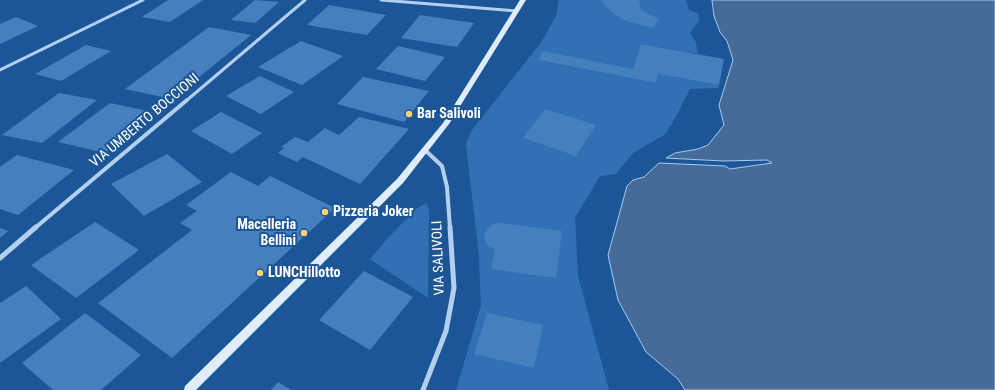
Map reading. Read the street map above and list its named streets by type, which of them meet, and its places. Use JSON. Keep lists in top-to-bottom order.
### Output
{
  "streets": {
    "street": ["VIA UMBERTO BOCCIONI", "VIA SALIVOLI"]
  },
  "places": [
    "Bar Salivoli",
    "Pizzeria Joker",
    "Macelleria Bellini",
    "LUNCHillotto"
  ]
}
